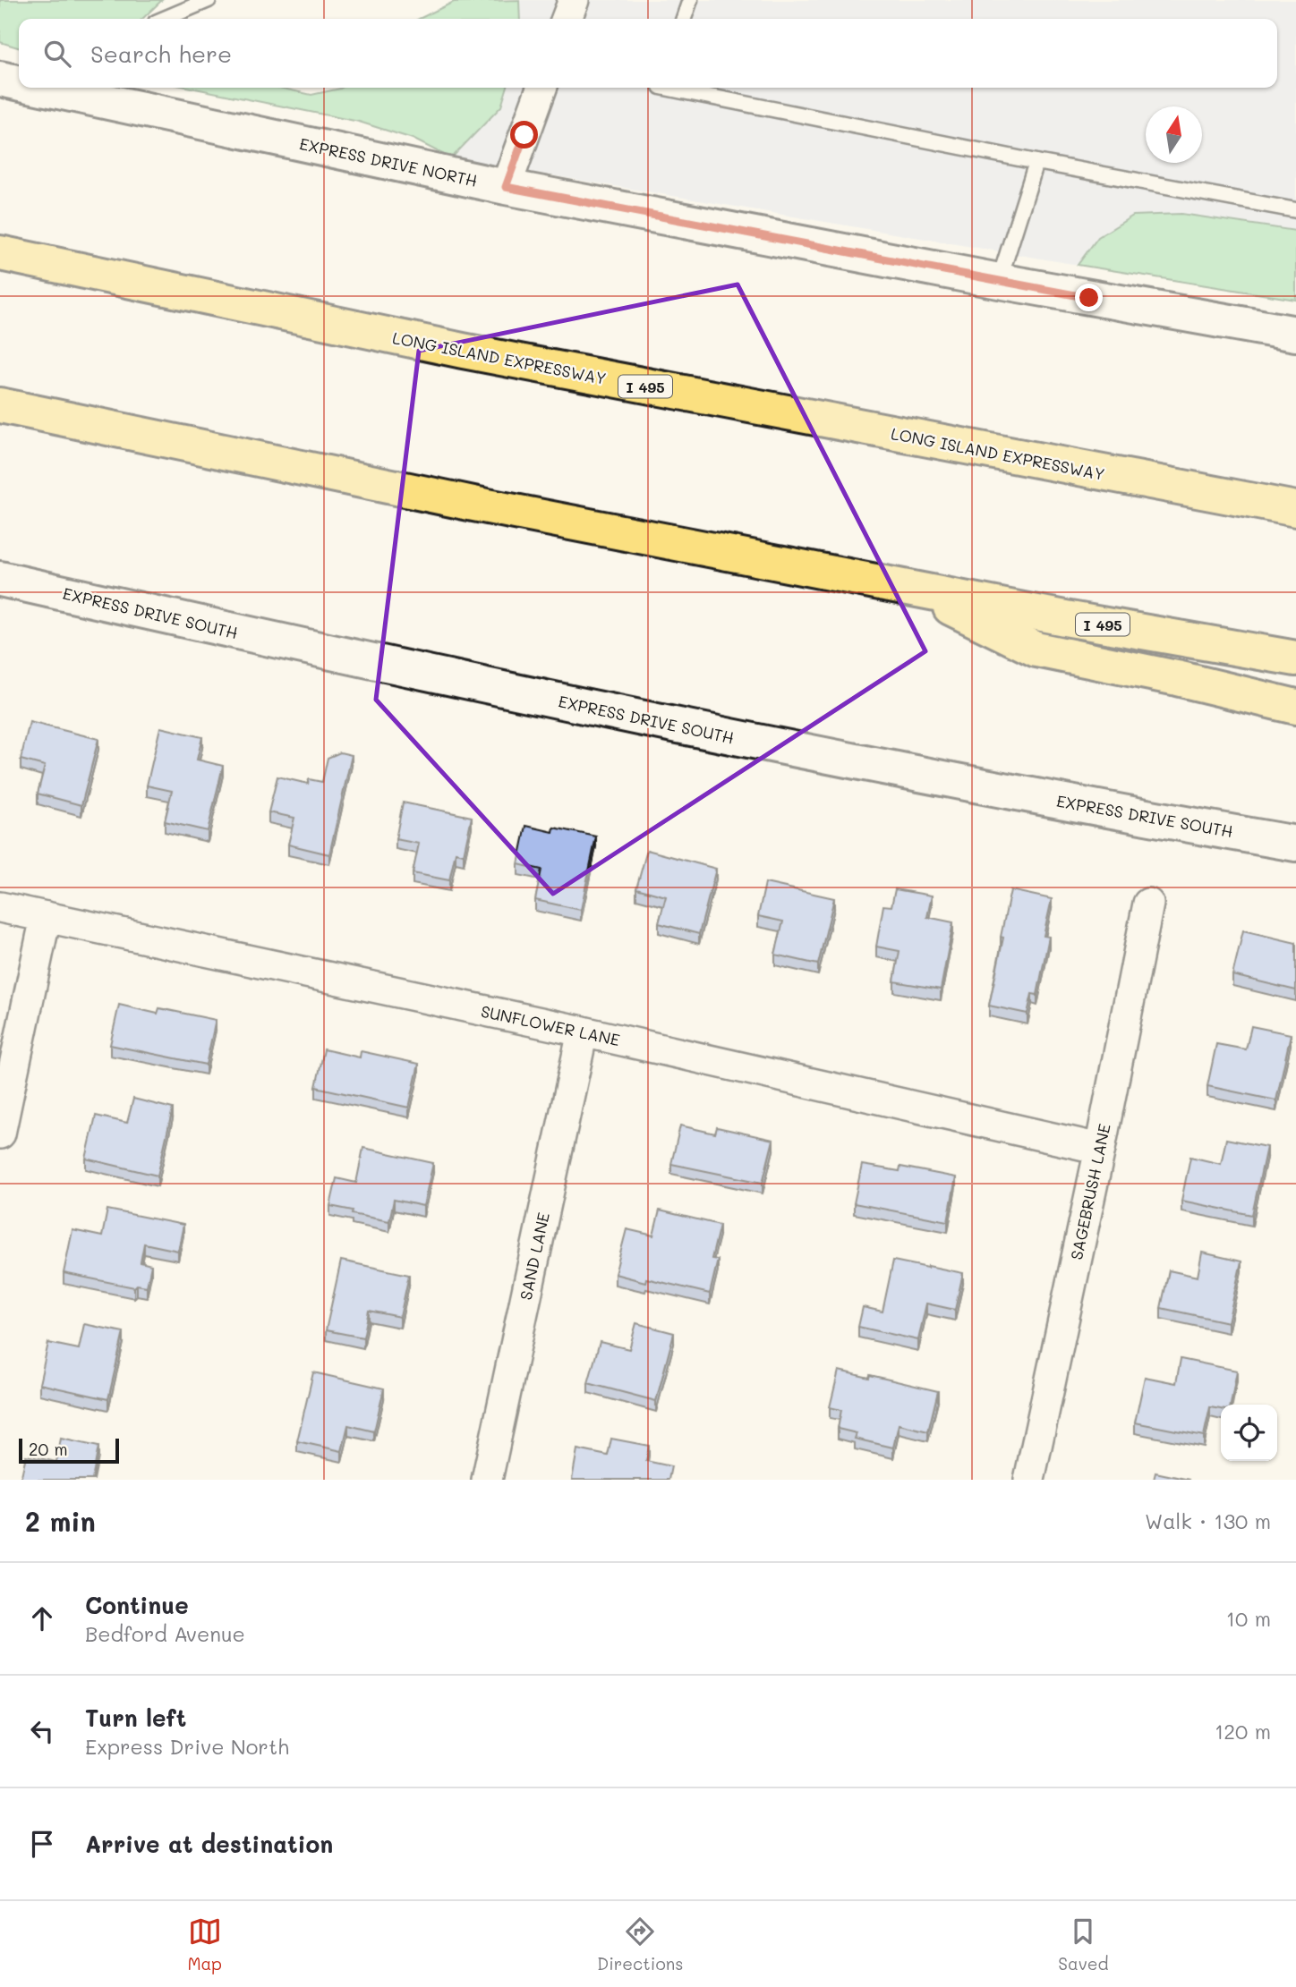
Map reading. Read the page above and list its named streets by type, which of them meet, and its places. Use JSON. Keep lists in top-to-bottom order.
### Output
{
  "streets": {
    "highway": ["LONG ISLAND EXPRESSWAY", "I 495"],
    "main road": ["EXPRESS DRIVE NORTH", "EXPRESS DRIVE SOUTH"],
    "street": ["SUNFLOWER LANE", "SAGEBRUSH LANE", "SAND LANE"]
  },
  "crossings": [
    ["SUNFLOWER LANE", "SAGEBRUSH LANE"],
    ["SUNFLOWER LANE", "SAND LANE"]
  ],
  "scale_bar": "20 m",
  "north": "top",
  "page": {
    "search": "Search here",
    "scale": "20 m",
    "heading": ["2 min", "Walk · 130 m"],
    "list": [
      ["Continue", "Bedford Avenue", "10 m"],
      ["Turn left", "Express Drive North", "120 m"],
      "Arrive at destination"
    ],
    "nav": ["Map", "Directions", "Saved"]
  }
}
